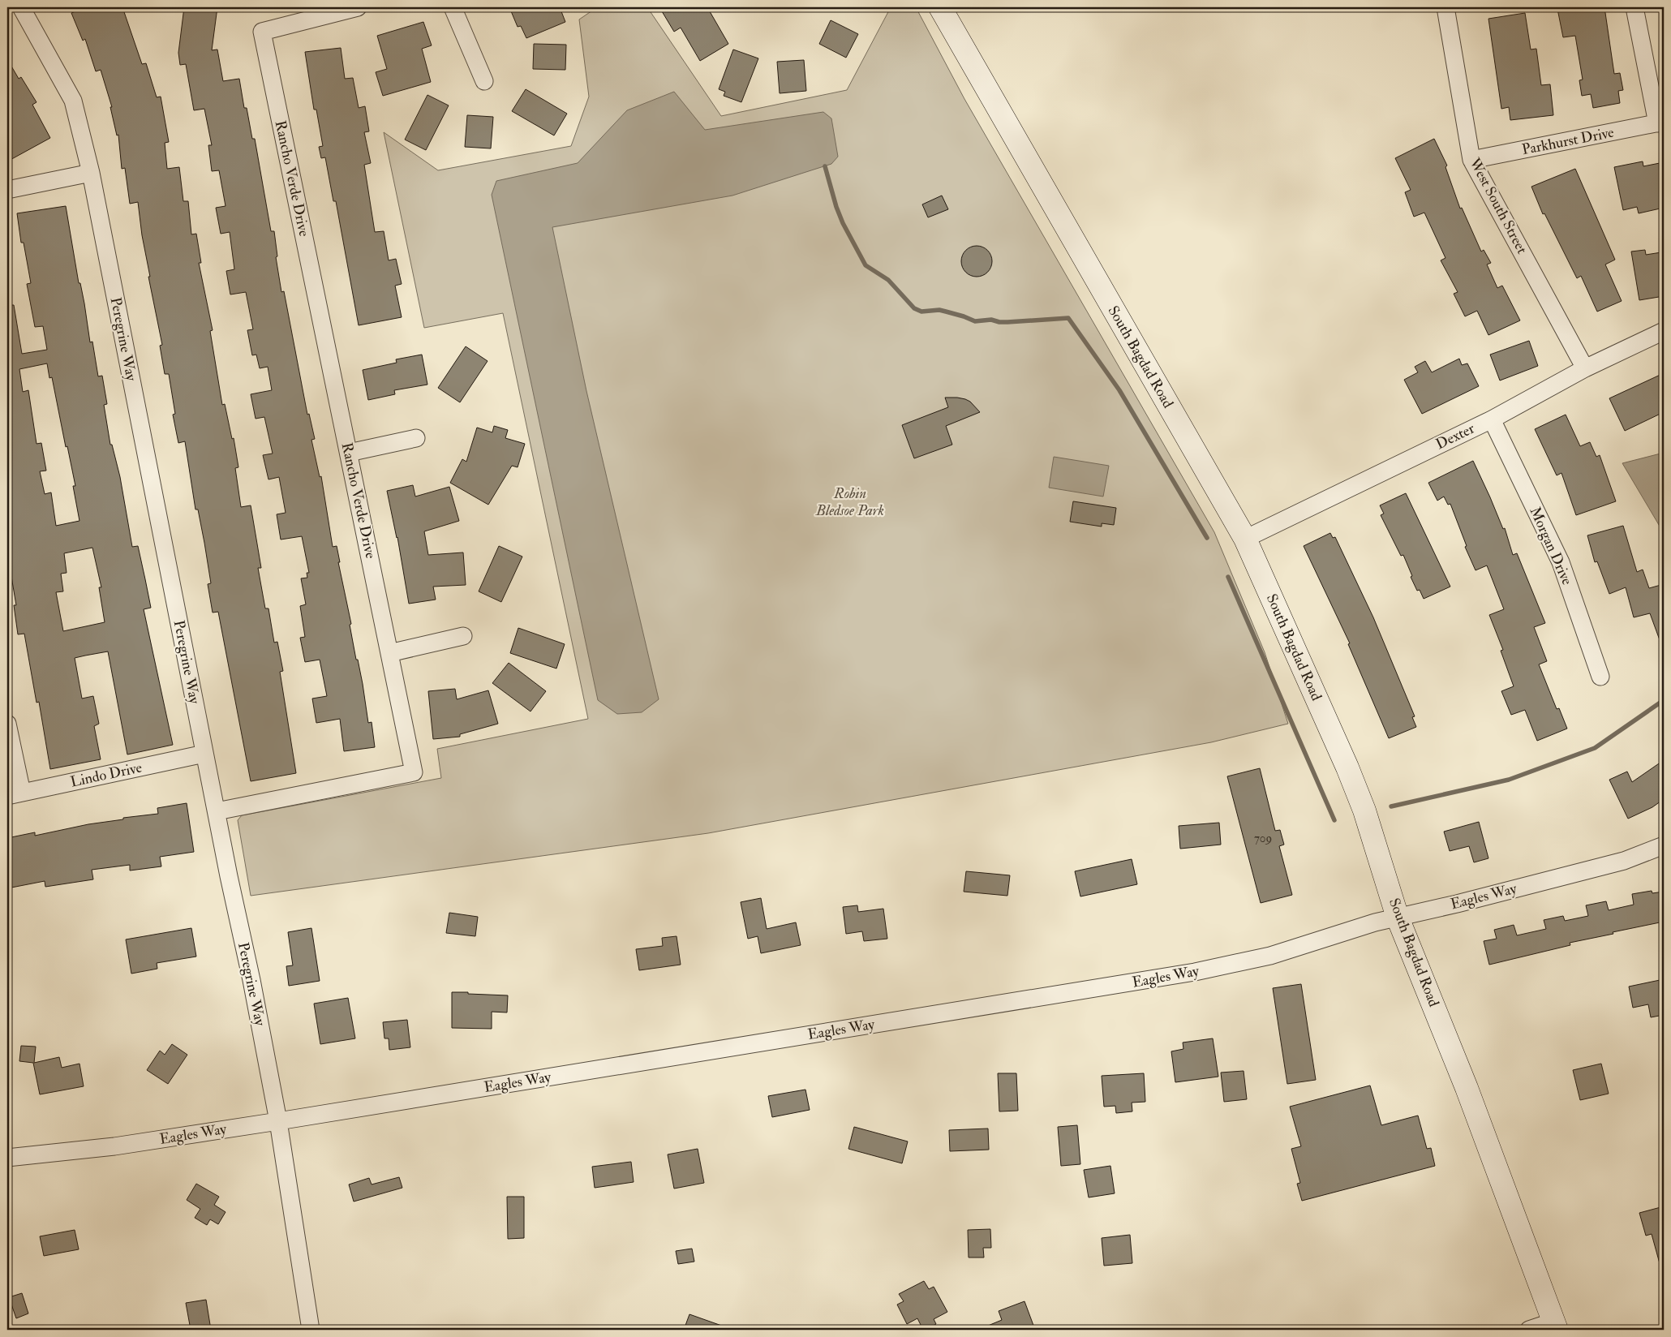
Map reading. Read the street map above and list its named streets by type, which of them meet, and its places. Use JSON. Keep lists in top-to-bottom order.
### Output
{
  "streets": {
    "main road": ["South Bagdad Road"],
    "street": [
      "Parkhurst Drive",
      "Rancho Verde Drive",
      "West South Street",
      "Peregrine Way",
      "Dexter",
      "Morgan Drive",
      "Lindo Drive",
      "Eagles Way"
    ]
  },
  "crossings": [
    ["Parkhurst Drive", "West South Street"],
    ["Rancho Verde Drive", "Peregrine Way"],
    ["West South Street", "Dexter"],
    ["Peregrine Way", "Lindo Drive"],
    ["Peregrine Way", "Eagles Way"],
    ["South Bagdad Road", "Dexter"],
    ["South Bagdad Road", "Eagles Way"],
    ["Dexter", "Morgan Drive"]
  ],
  "parks": ["Robin Bledsoe Park"],
  "house_numbers": ["709"]
}
